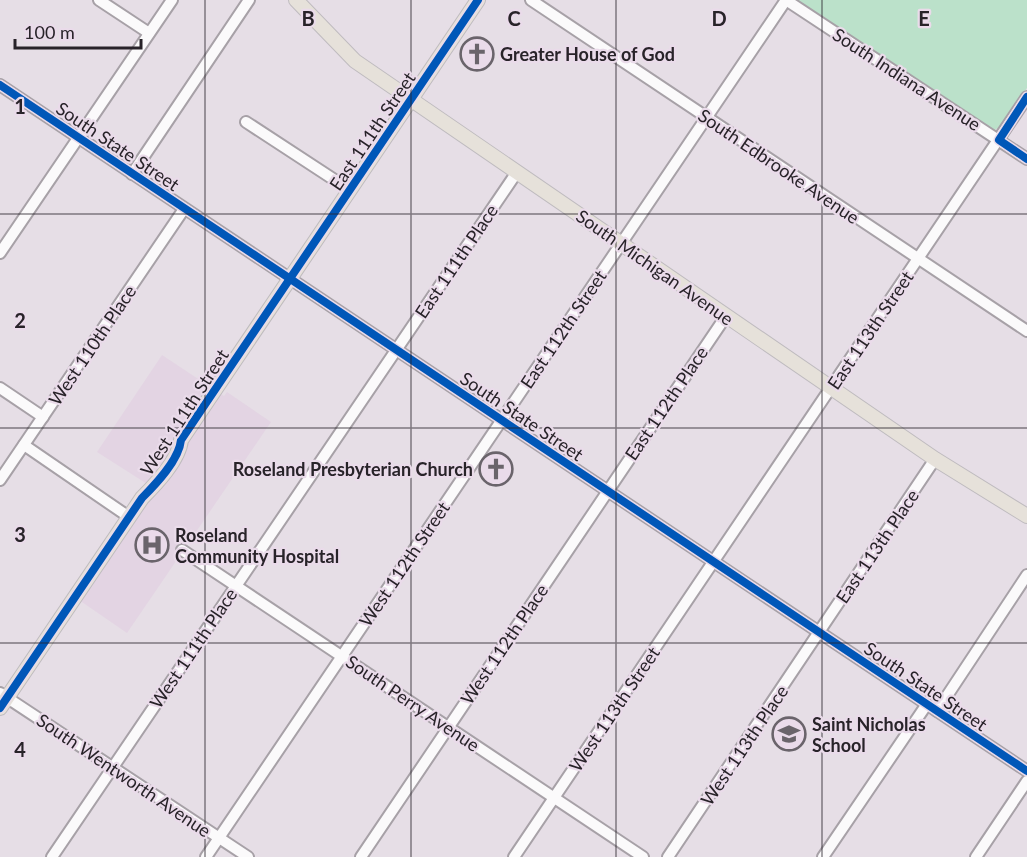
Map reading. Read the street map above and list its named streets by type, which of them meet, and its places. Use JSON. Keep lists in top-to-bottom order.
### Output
{
  "streets": {
    "main road": ["East 111th Street", "South Michigan Avenue", "West 111th Street"],
    "street": [
      "South Indiana Avenue",
      "South State Street",
      "South Edbrooke Avenue",
      "East 111th Place",
      "East 112th Street",
      "East 113th Street",
      "West 110th Place",
      "East 112th Place",
      "East 113th Place",
      "West 112th Street",
      "West 112th Place",
      "West 111th Place",
      "South Perry Avenue",
      "West 113th Street",
      "West 113th Place",
      "South Wentworth Avenue"
    ]
  },
  "crossings": [
    ["South Indiana Avenue", "East 112th Street"],
    ["South Indiana Avenue", "East 113th Street"],
    ["East 111th Street", "South State Street"],
    ["East 111th Street", "South Michigan Avenue"],
    ["East 111th Street", "West 111th Street"],
    ["South State Street", "East 111th Place"],
    ["South State Street", "East 112th Street"],
    ["South State Street", "East 113th Street"],
    ["South State Street", "West 110th Place"],
    ["South State Street", "East 112th Place"],
    ["South State Street", "West 111th Street"],
    ["South State Street", "East 113th Place"],
    ["South State Street", "West 112th Street"],
    ["South State Street", "West 112th Place"],
    ["South State Street", "West 111th Place"],
    ["South State Street", "West 113th Street"],
    ["South State Street", "West 113th Place"],
    ["South Edbrooke Avenue", "East 112th Street"],
    ["South Edbrooke Avenue", "East 113th Street"],
    ["East 111th Place", "South Michigan Avenue"],
    ["East 111th Place", "West 111th Place"],
    ["South Michigan Avenue", "East 112th Street"],
    ["South Michigan Avenue", "East 113th Street"],
    ["South Michigan Avenue", "East 112th Place"],
    ["South Michigan Avenue", "East 113th Place"],
    ["East 112th Street", "West 112th Street"],
    ["East 113th Street", "West 113th Street"],
    ["East 112th Place", "West 112th Place"],
    ["West 111th Street", "South Wentworth Avenue"],
    ["East 113th Place", "West 113th Place"],
    ["West 112th Street", "South Perry Avenue"],
    ["West 112th Street", "South Wentworth Avenue"],
    ["West 112th Place", "South Perry Avenue"],
    ["West 111th Place", "South Perry Avenue"],
    ["West 111th Place", "South Wentworth Avenue"],
    ["South Perry Avenue", "West 113th Street"]
  ],
  "places": {
    "church": ["Greater House of God", "Roseland Presbyterian Church"],
    "hospital": ["Roseland Community Hospital"],
    "school or university": ["Saint Nicholas School"]
  },
  "scale_bar": "100 m",
  "grid": {
    "columns": [
      "B",
      "C",
      "D",
      "E"
    ],
    "rows": [
      "1",
      "2",
      "3",
      "4"
    ]
  }
}
